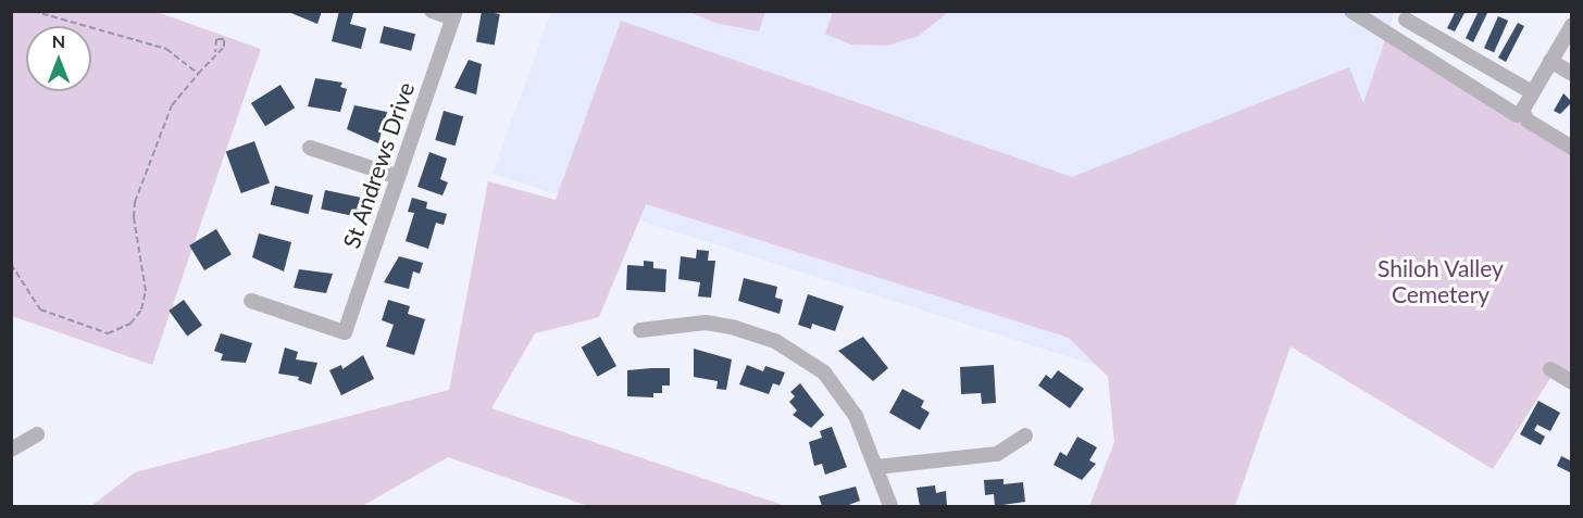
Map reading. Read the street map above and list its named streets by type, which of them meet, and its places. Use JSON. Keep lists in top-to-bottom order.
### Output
{
  "streets": {
    "street": ["St Andrews Drive"]
  },
  "parks": ["Shiloh Valley Cemetery"],
  "north": "top"
}
